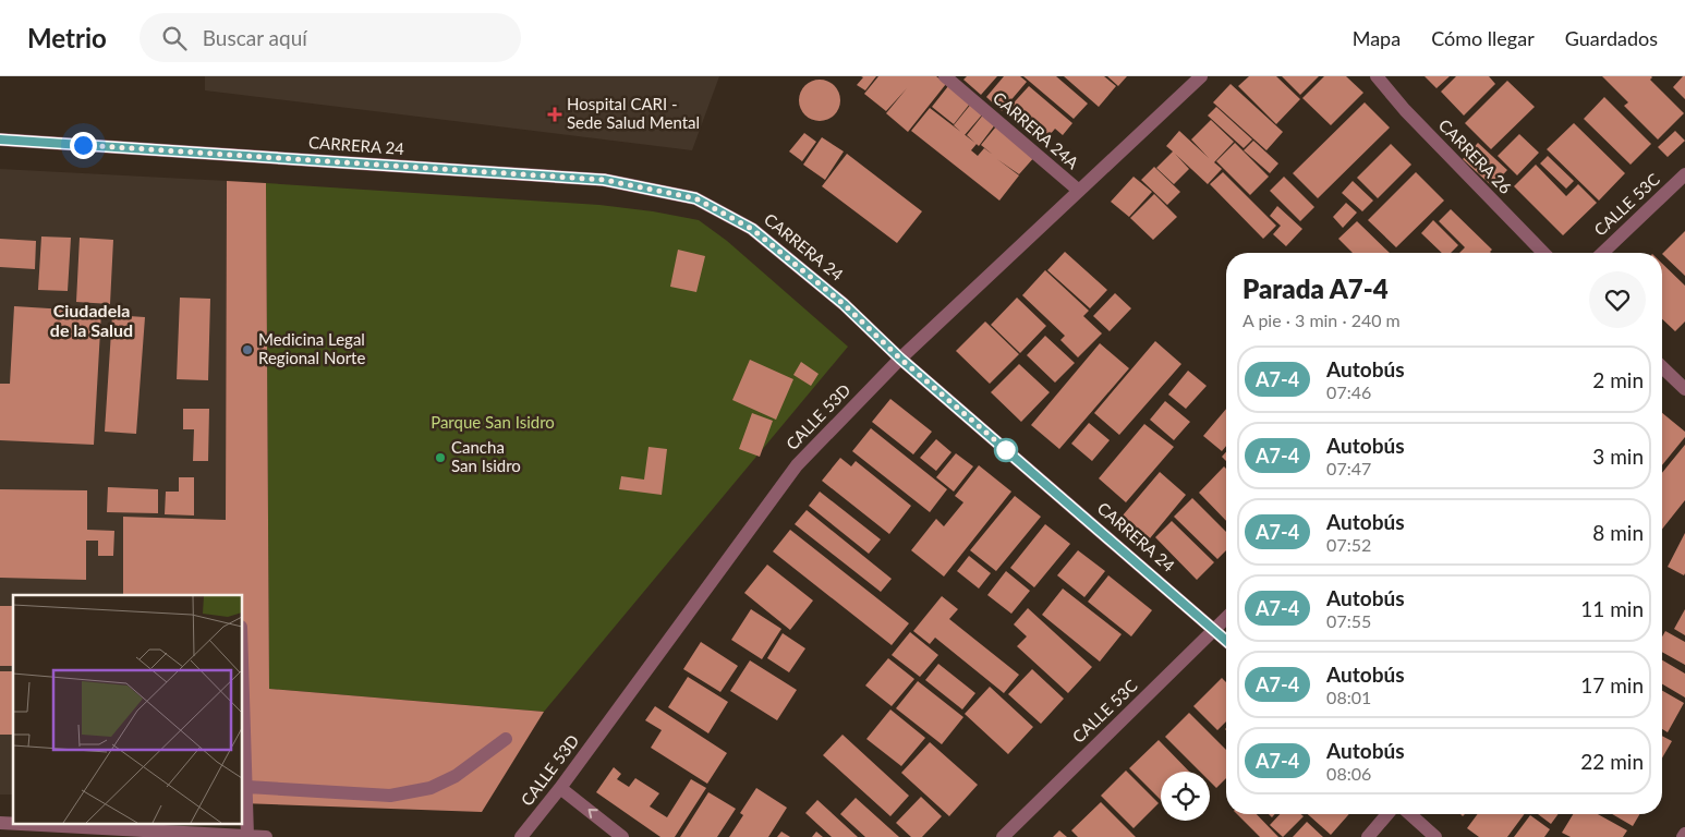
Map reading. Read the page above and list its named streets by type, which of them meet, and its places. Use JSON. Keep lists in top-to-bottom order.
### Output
{
  "streets": {
    "street": [
      "CARRERA 24A",
      "CARRERA 24",
      "CARRERA 26",
      "CALLE 53C",
      "CALLE 53D"
    ]
  },
  "crossings": [
    ["CARRERA 24A", "CALLE 53D"],
    ["CARRERA 24", "CALLE 53C"],
    ["CARRERA 24", "CALLE 53D"]
  ],
  "districts": ["Ciudadela de la Salud"],
  "parks": ["Parque San Isidro"],
  "places": {
    "health": ["Hospital CARI - Sede Salud Mental"],
    "other": ["Medicina Legal Regional Norte", "Cancha San Isidro"]
  },
  "lines": ["bus line A7-4"],
  "page": {
    "header": "Metrio",
    "search": "Buscar aquí",
    "nav": ["Mapa", "Cómo llegar", "Guardados"],
    "heading": ["Parada A7-4", "A pie · 3 min · 240 m"],
    "list": [
      {
        "mark": "A7-4",
        "name": "Autobús",
        "note": "07:46",
        "value": "2 min"
      },
      {
        "mark": "A7-4",
        "name": "Autobús",
        "note": "07:47",
        "value": "3 min"
      },
      {
        "mark": "A7-4",
        "name": "Autobús",
        "note": "07:52",
        "value": "8 min"
      },
      {
        "mark": "A7-4",
        "name": "Autobús",
        "note": "07:55",
        "value": "11 min"
      },
      {
        "mark": "A7-4",
        "name": "Autobús",
        "note": "08:01",
        "value": "17 min"
      },
      {
        "mark": "A7-4",
        "name": "Autobús",
        "note": "08:06",
        "value": "22 min"
      }
    ]
  }
}
